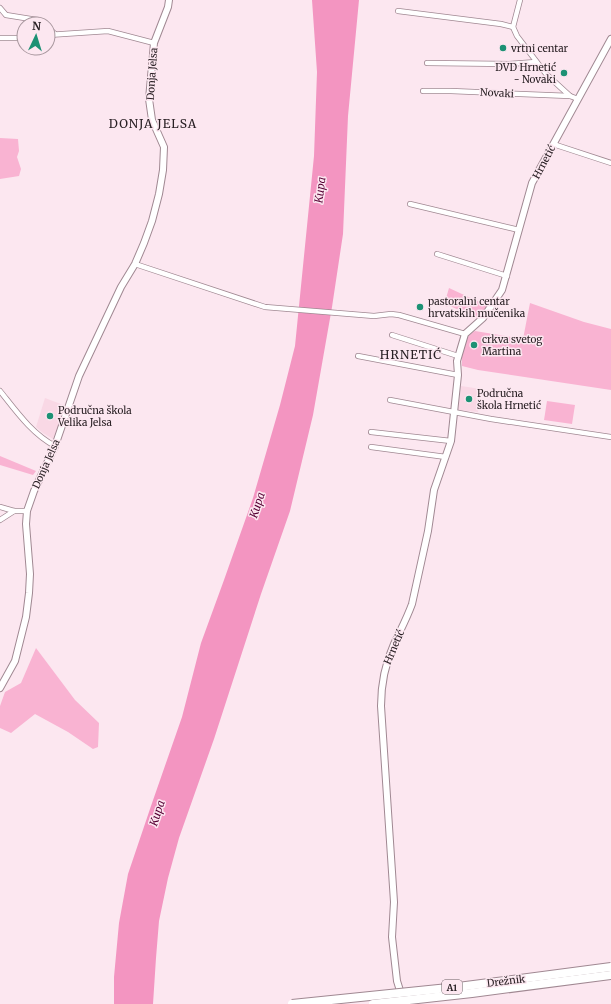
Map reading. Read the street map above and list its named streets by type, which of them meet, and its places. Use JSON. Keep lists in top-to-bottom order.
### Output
{
  "streets": {
    "highway": ["Drežnik", "A1"],
    "street": ["Donja Jelsa", "Novaki", "Hrnetić"]
  },
  "crossings": [
    ["Novaki", "Hrnetić"]
  ],
  "districts": ["DONJA JELSA", "HRNETIĆ"],
  "water": ["Kupa"],
  "places": [
    "vrtni centar",
    "DVD Hrnetić - Novaki",
    "pastoralni centar hrvatskih mučenika",
    "crkva svetog Martina",
    "Područna škola Hrnetić",
    "Područna škola Velika Jelsa"
  ],
  "north": "top"
}
